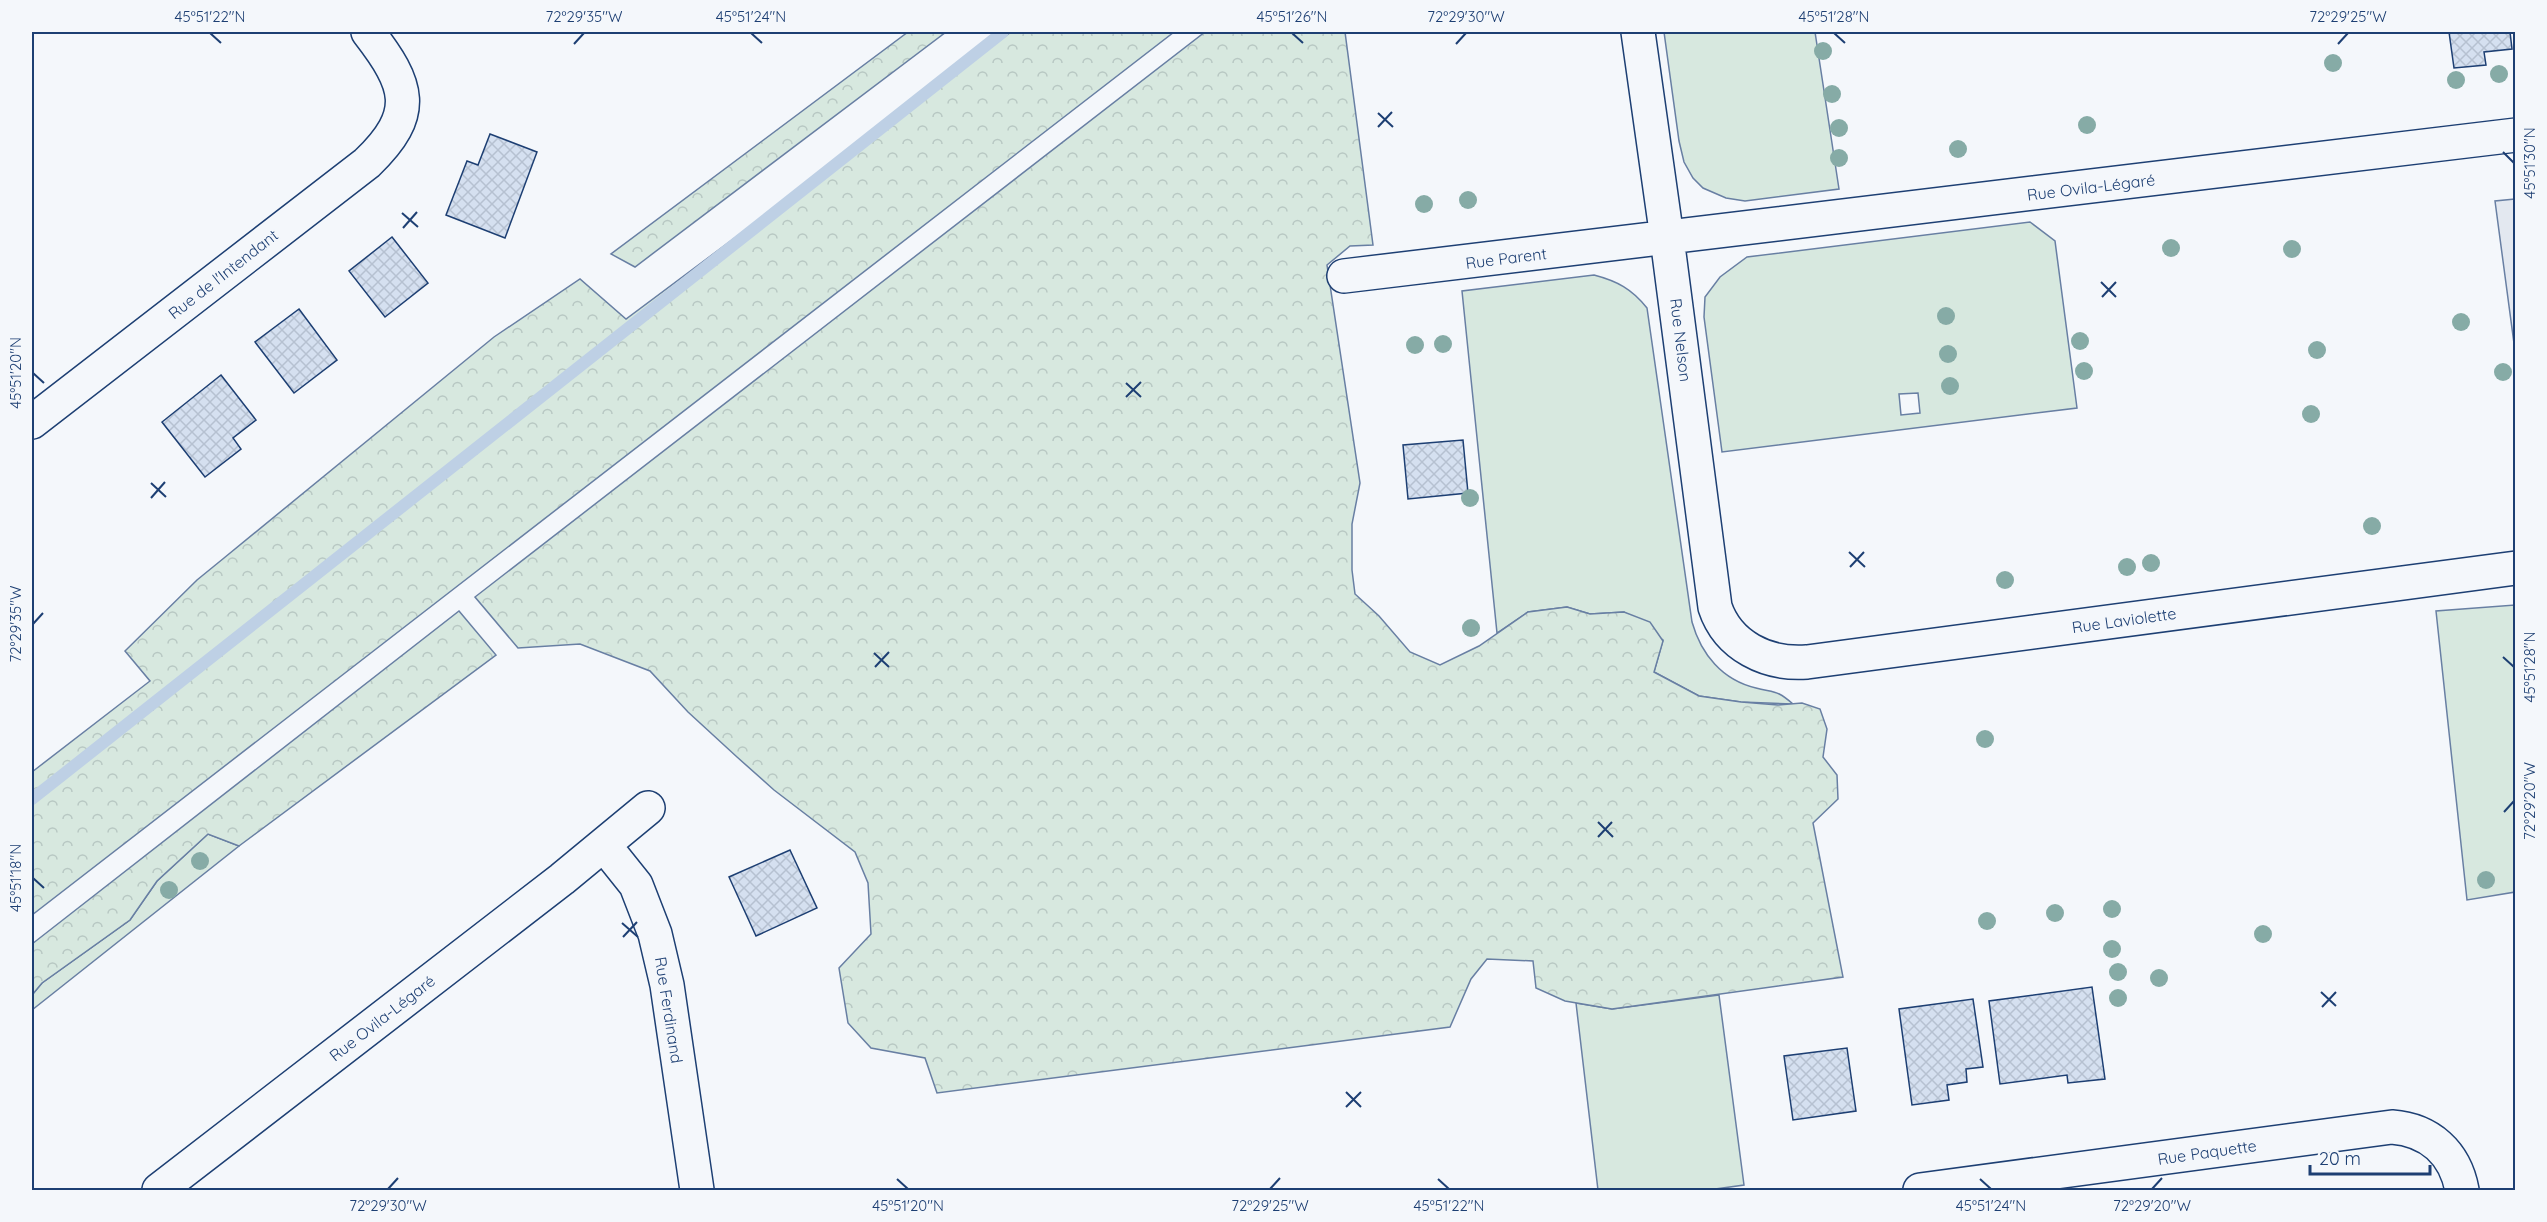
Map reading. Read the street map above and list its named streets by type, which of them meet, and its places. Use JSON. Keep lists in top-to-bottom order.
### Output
{
  "streets": {
    "street": [
      "Rue Ovila-Légaré",
      "Rue Parent",
      "Rue de l'Intendant",
      "Rue Nelson",
      "Rue Laviolette",
      "Rue Ferdinand",
      "Rue Paquette"
    ]
  },
  "crossings": [
    ["Rue Ovila-Légaré", "Rue Parent"],
    ["Rue Ovila-Légaré", "Rue Nelson"],
    ["Rue Ovila-Légaré", "Rue Ferdinand"],
    ["Rue Parent", "Rue Nelson"],
    ["Rue Nelson", "Rue Laviolette"]
  ],
  "scale_bar": "20 m",
  "coordinates": [
    "45°51'22\"N",
    "72°29'35\"W",
    "45°51'24\"N",
    "45°51'26\"N",
    "72°29'30\"W",
    "45°51'28\"N",
    "72°29'25\"W",
    "45°51'30\"N",
    "45°51'20\"N",
    "72°29'20\"W",
    "45°51'18\"N"
  ]
}
